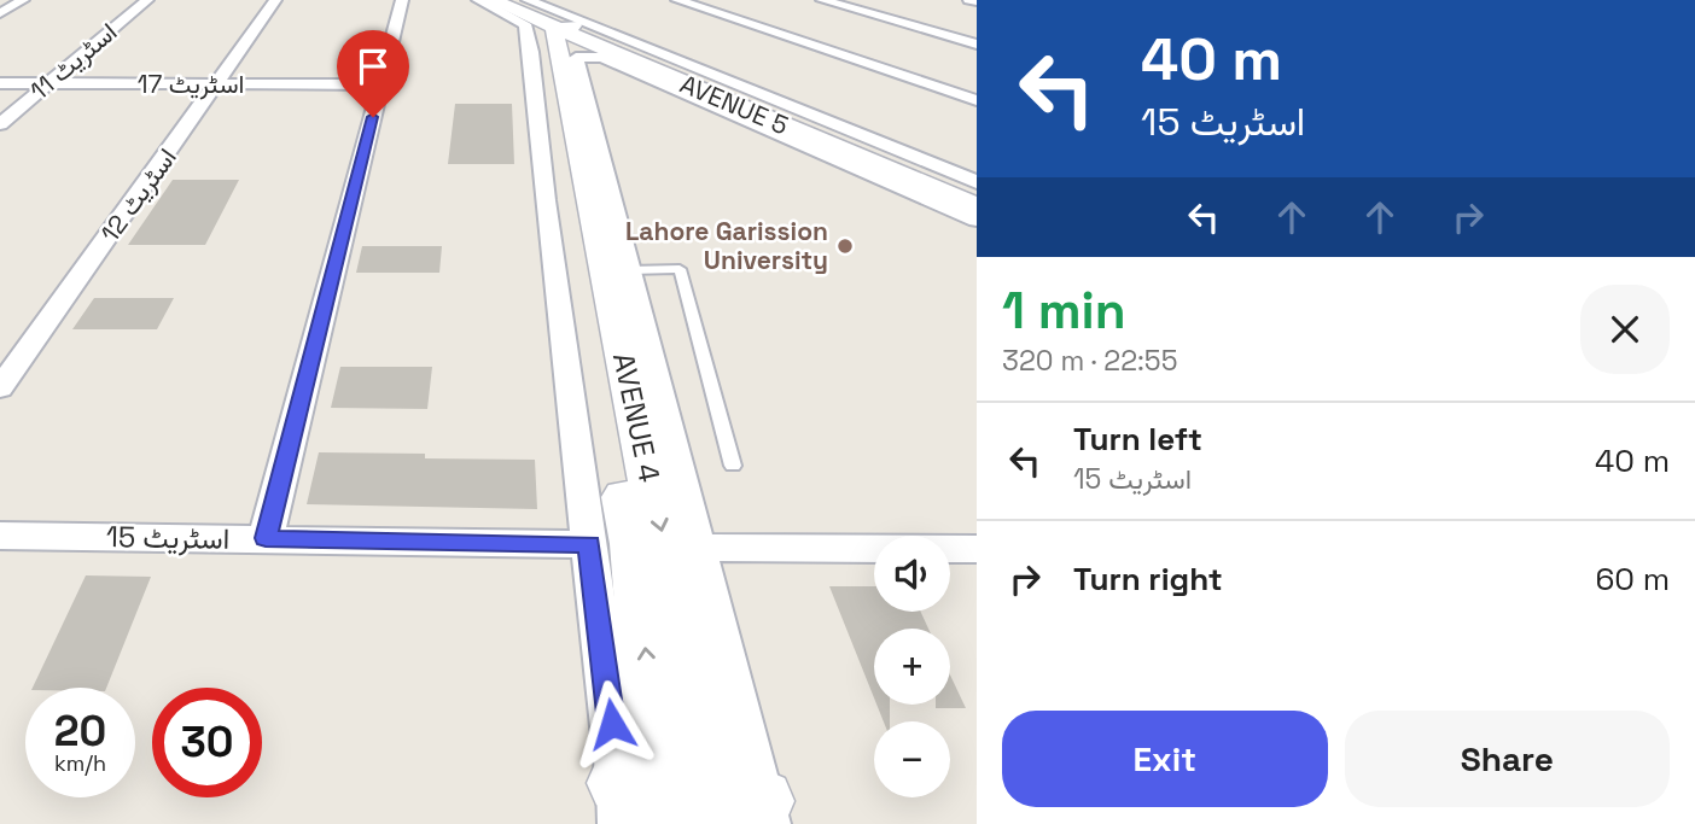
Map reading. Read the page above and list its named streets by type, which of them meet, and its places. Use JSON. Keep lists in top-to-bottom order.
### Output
{
  "streets": {
    "main road": ["AVENUE 5", "AVENUE 4"],
    "street": [
      "اسٹریٹ 11",
      "اسٹریٹ 17",
      "اسٹریٹ 12",
      "اسٹریٹ 15"
    ]
  },
  "crossings": [
    ["اسٹریٹ 11", "اسٹریٹ 17"],
    ["اسٹریٹ 17", "اسٹریٹ 12"],
    ["AVENUE 5", "AVENUE 4"]
  ],
  "places": ["Lahore Garission University"],
  "page": {
    "turn": ["40 m", "اسٹریٹ 15"],
    "heading": ["1 min", "320 m · 22:55"],
    "list": [
      {
        "name": "Turn left",
        "note": "اسٹریٹ 15",
        "value": "40 m"
      },
      {
        "name": "Turn right",
        "value": "60 m"
      }
    ],
    "map_buttons": ["+", "−"],
    "speed": "20 km/h",
    "limit": "30",
    "buttons": ["Exit", "Share"]
  }
}
